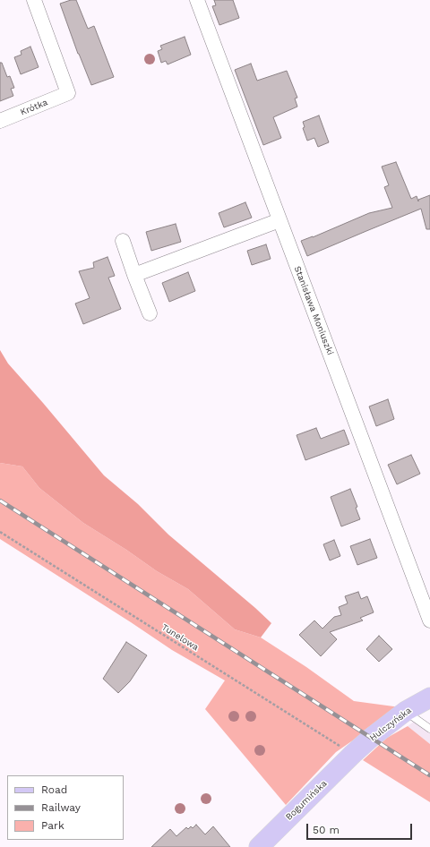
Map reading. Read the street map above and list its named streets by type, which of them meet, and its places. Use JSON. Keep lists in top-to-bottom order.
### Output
{
  "streets": {
    "main road": ["Hulczyńska", "Bogumińska"],
    "street": ["Krótka", "Stanisława Moniuszki"],
    "path": ["Tunelowa"]
  },
  "crossings": [
    ["Tunelowa", "Hulczyńska"],
    ["Tunelowa", "Bogumińska"],
    ["Hulczyńska", "Bogumińska"]
  ],
  "legend": ["Road", "Railway", "Park"],
  "scale_bar": "50 m"
}
